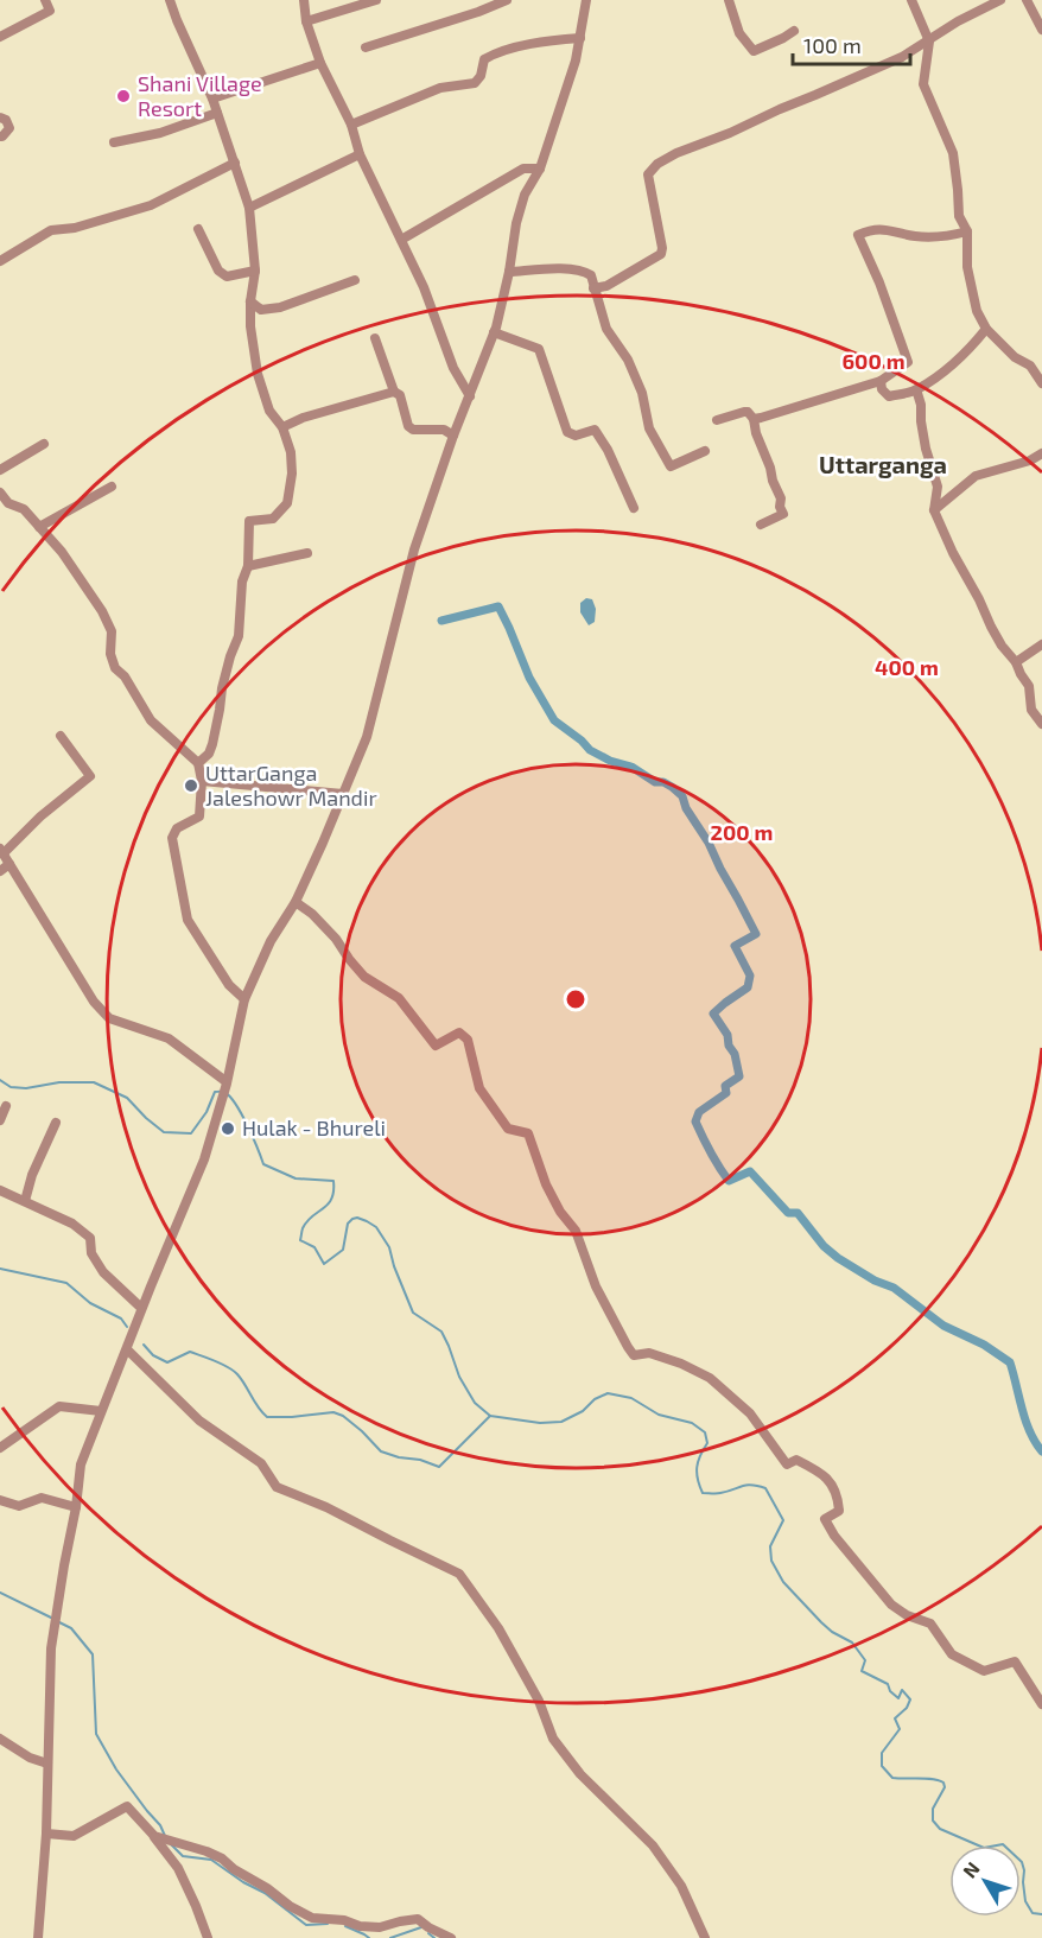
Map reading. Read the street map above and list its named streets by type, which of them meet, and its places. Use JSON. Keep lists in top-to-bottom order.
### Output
{
  "districts": ["Uttarganga"],
  "places": ["Shani Village Resort", "UttarGanga Jaleshowr Mandir", "Hulak - Bhureli"],
  "scale_bar": "100 m",
  "north": "top left",
  "rings": ["600 m", "400 m", "200 m"]
}
